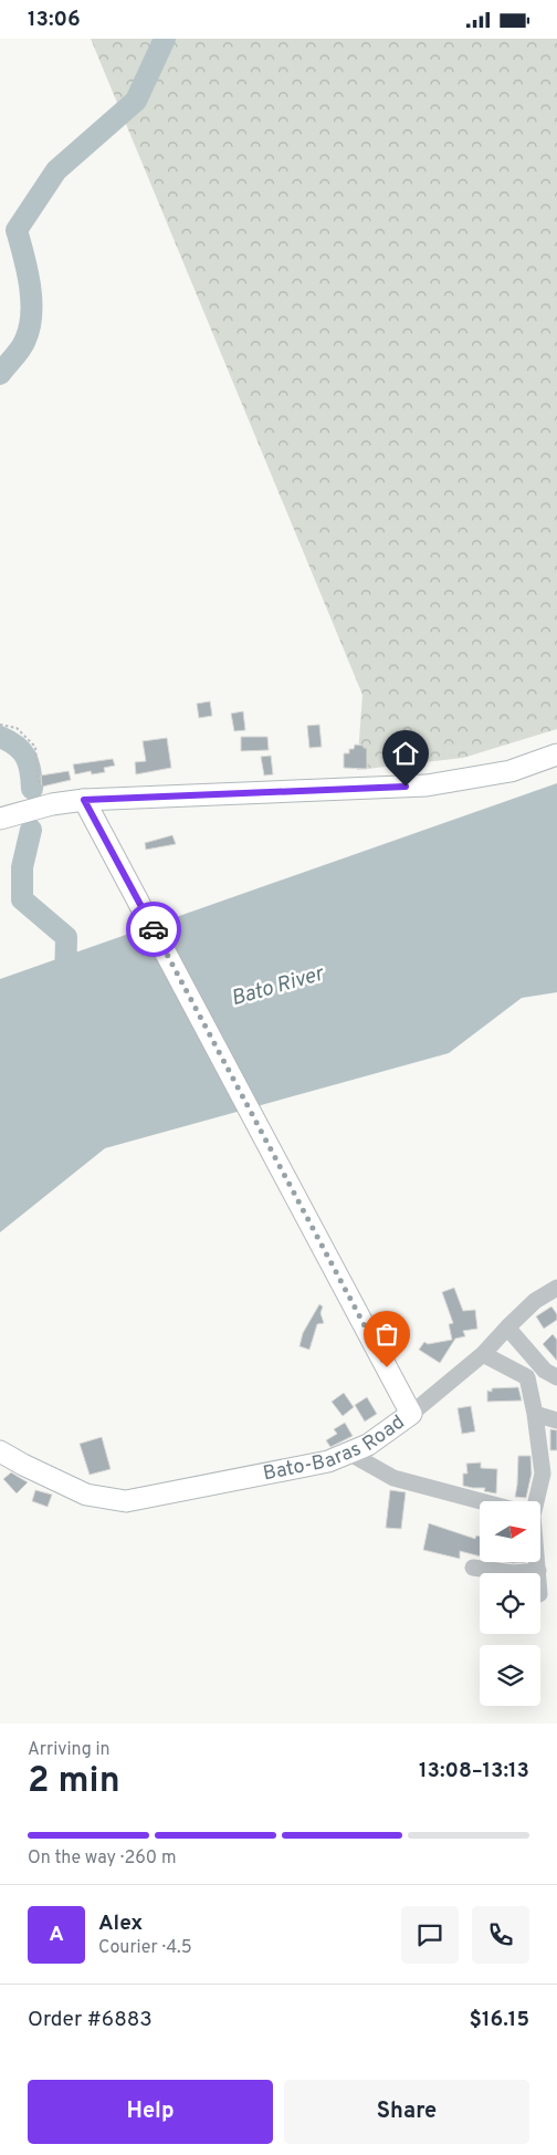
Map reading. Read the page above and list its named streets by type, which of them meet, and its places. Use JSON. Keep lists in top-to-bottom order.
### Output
{
  "streets": {
    "main road": ["Bato-Baras Road"]
  },
  "water": ["Bato River"],
  "north": "right",
  "page": {
    "status": "13:06",
    "heading": ["2 min", "Arriving in", "13:08–13:13"],
    "panel": [
      "Alex",
      "Courier · 4.5",
      "Order #6883",
      "$16.15"
    ],
    "bar": "On the way · 260 m",
    "round": "A",
    "buttons": ["Help", "Share"]
  }
}
